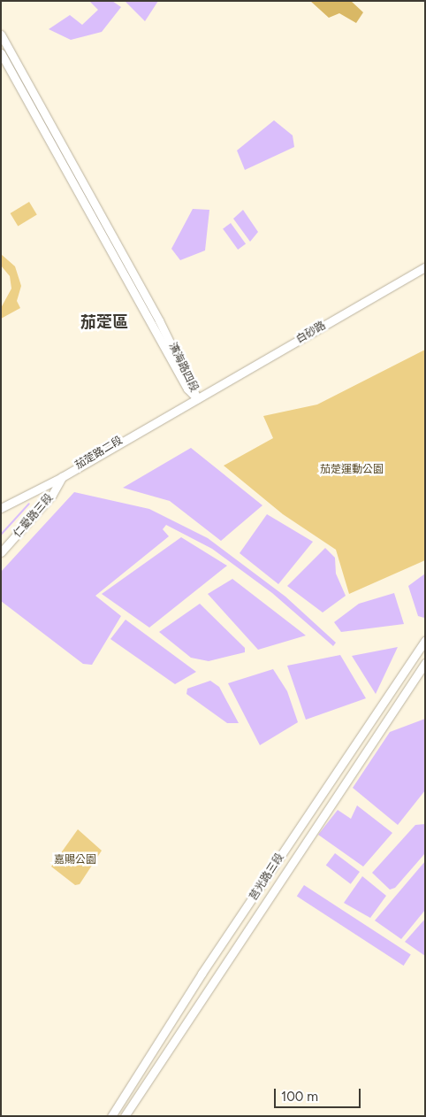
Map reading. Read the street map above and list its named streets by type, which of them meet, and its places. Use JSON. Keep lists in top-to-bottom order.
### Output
{
  "streets": {
    "street": [
      "白砂路",
      "濱海路四段",
      "茄萣路二段",
      "仁愛路三段",
      "莒光路三段"
    ]
  },
  "crossings": [
    ["白砂路", "濱海路四段"],
    ["白砂路", "茄萣路二段"],
    ["濱海路四段", "茄萣路二段"],
    ["茄萣路二段", "仁愛路三段"]
  ],
  "districts": ["茄萣區"],
  "parks": ["茄萣運動公園", "嘉賜公園"],
  "scale_bar": "100 m"
}
